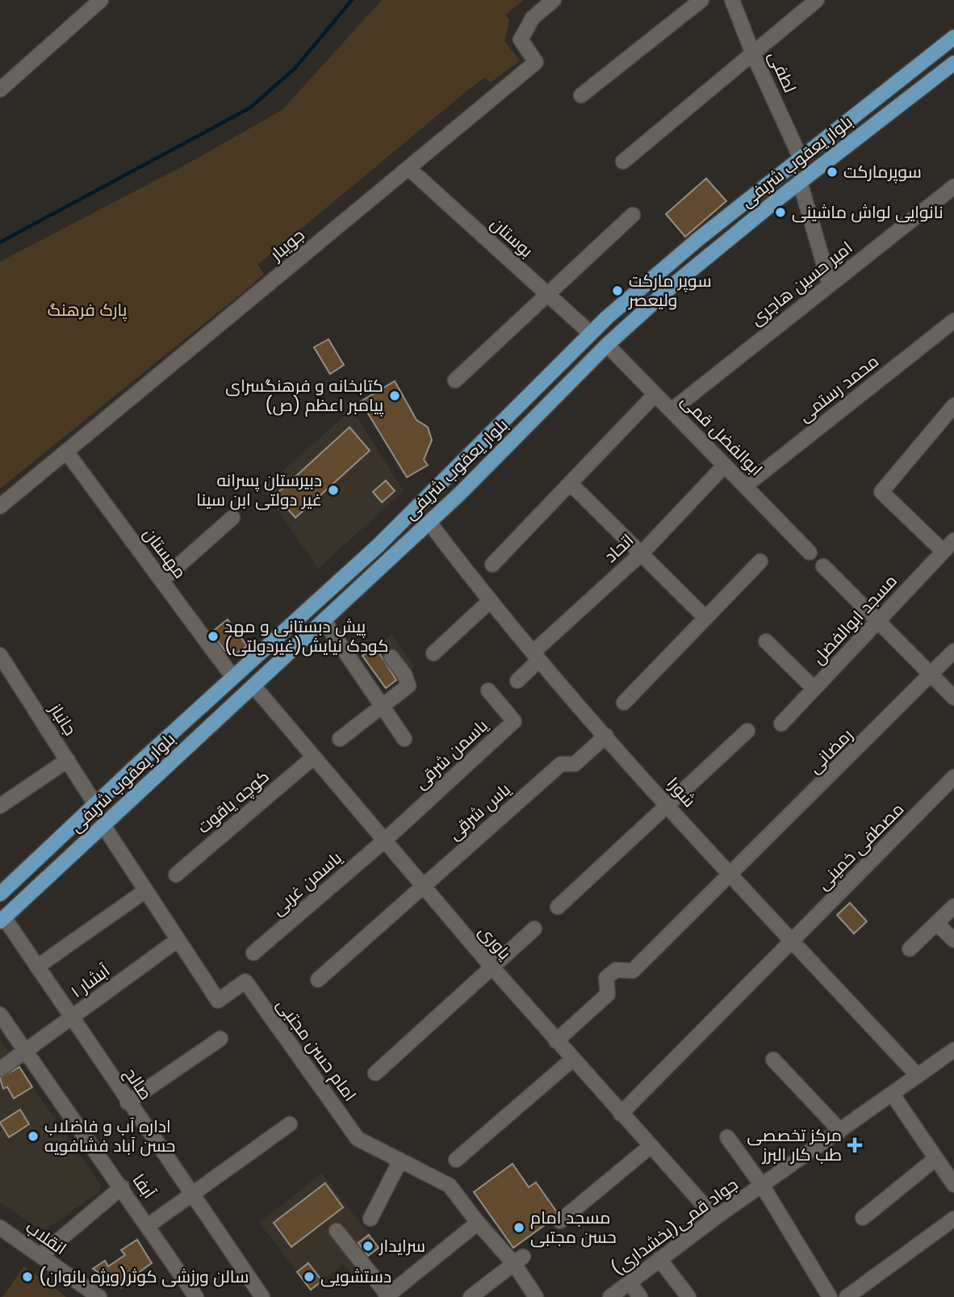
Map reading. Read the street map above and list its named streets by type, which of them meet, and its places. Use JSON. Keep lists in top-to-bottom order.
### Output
{
  "streets": {
    "main road": ["بلوار یعقوب شریفی"],
    "street": [
      "لطفی",
      "بوستان",
      "جویبار",
      "امیر حسین هاجری",
      "محمد رستمی",
      "ابوالفضل قمی",
      "اتحاد",
      "مهستان",
      "مسجد ابوالفضل",
      "جانباز",
      "رمضانی",
      "یاسمن شرقی",
      "شورا",
      "کوچه یاقوت",
      "یاس شرقی",
      "مصطفی خمینی",
      "یاسمن غربی",
      "یاوری",
      "آبشار ۱",
      "امام حسن مجتبی",
      "صالح",
      "آبفا",
      "جواد قمی(بخشداری)",
      "انقلاب"
    ]
  },
  "crossings": [
    ["لطفی", "بلوار یعقوب شریفی"],
    ["بلوار یعقوب شریفی", "بوستان"],
    ["بلوار یعقوب شریفی", "ابوالفضل قمی"],
    ["بلوار یعقوب شریفی", "مهستان"],
    ["بلوار یعقوب شریفی", "جانباز"],
    ["بلوار یعقوب شریفی", "شورا"],
    ["بلوار یعقوب شریفی", "یاوری"],
    ["بلوار یعقوب شریفی", "امام حسن مجتبی"],
    ["بلوار یعقوب شریفی", "صالح"],
    ["بوستان", "جویبار"],
    ["جویبار", "مهستان"],
    ["امیر حسین هاجری", "ابوالفضل قمی"],
    ["محمد رستمی", "ابوالفضل قمی"],
    ["ابوالفضل قمی", "اتحاد"],
    ["اتحاد", "شورا"],
    ["رمضانی", "شورا"],
    ["رمضانی", "یاوری"],
    ["یاسمن شرقی", "یاسمن غربی"],
    ["یاسمن شرقی", "یاوری"],
    ["شورا", "یاس شرقی"],
    ["شورا", "مصطفی خمینی"],
    ["شورا", "جواد قمی(بخشداری)"],
    ["کوچه یاقوت", "یاوری"],
    ["یاس شرقی", "یاوری"],
    ["مصطفی خمینی", "یاوری"],
    ["یاسمن غربی", "یاوری"],
    ["یاوری", "جواد قمی(بخشداری)"],
    ["آبشار ۱", "امام حسن مجتبی"],
    ["آبشار ۱", "صالح"],
    ["آبشار ۱", "آبفا"]
  ],
  "parks": ["پارک فرهنگ"],
  "places": {
    "other": [
      "سوپرمارکت",
      "نانوایی لواش ماشینی",
      "سوپر مارکت ولیعصر",
      "کتابخانه و فرهنگسرای پیامبر اعظم (ص)",
      "دبیرستان پسرانه غیر دولتی ابن سینا",
      "پیش دبستانی و مهد کودک نیایش(غیردولتی)",
      "اداره آب و فاضلاب حسن آباد فشافویه",
      "مسجد امام حسن مجتبی",
      "سرایدار",
      "سالن ورزشی کوثر(ویژه بانوان)",
      "دستشویی"
    ],
    "health": ["مرکز تخصصی طب کار البرز"]
  }
}
